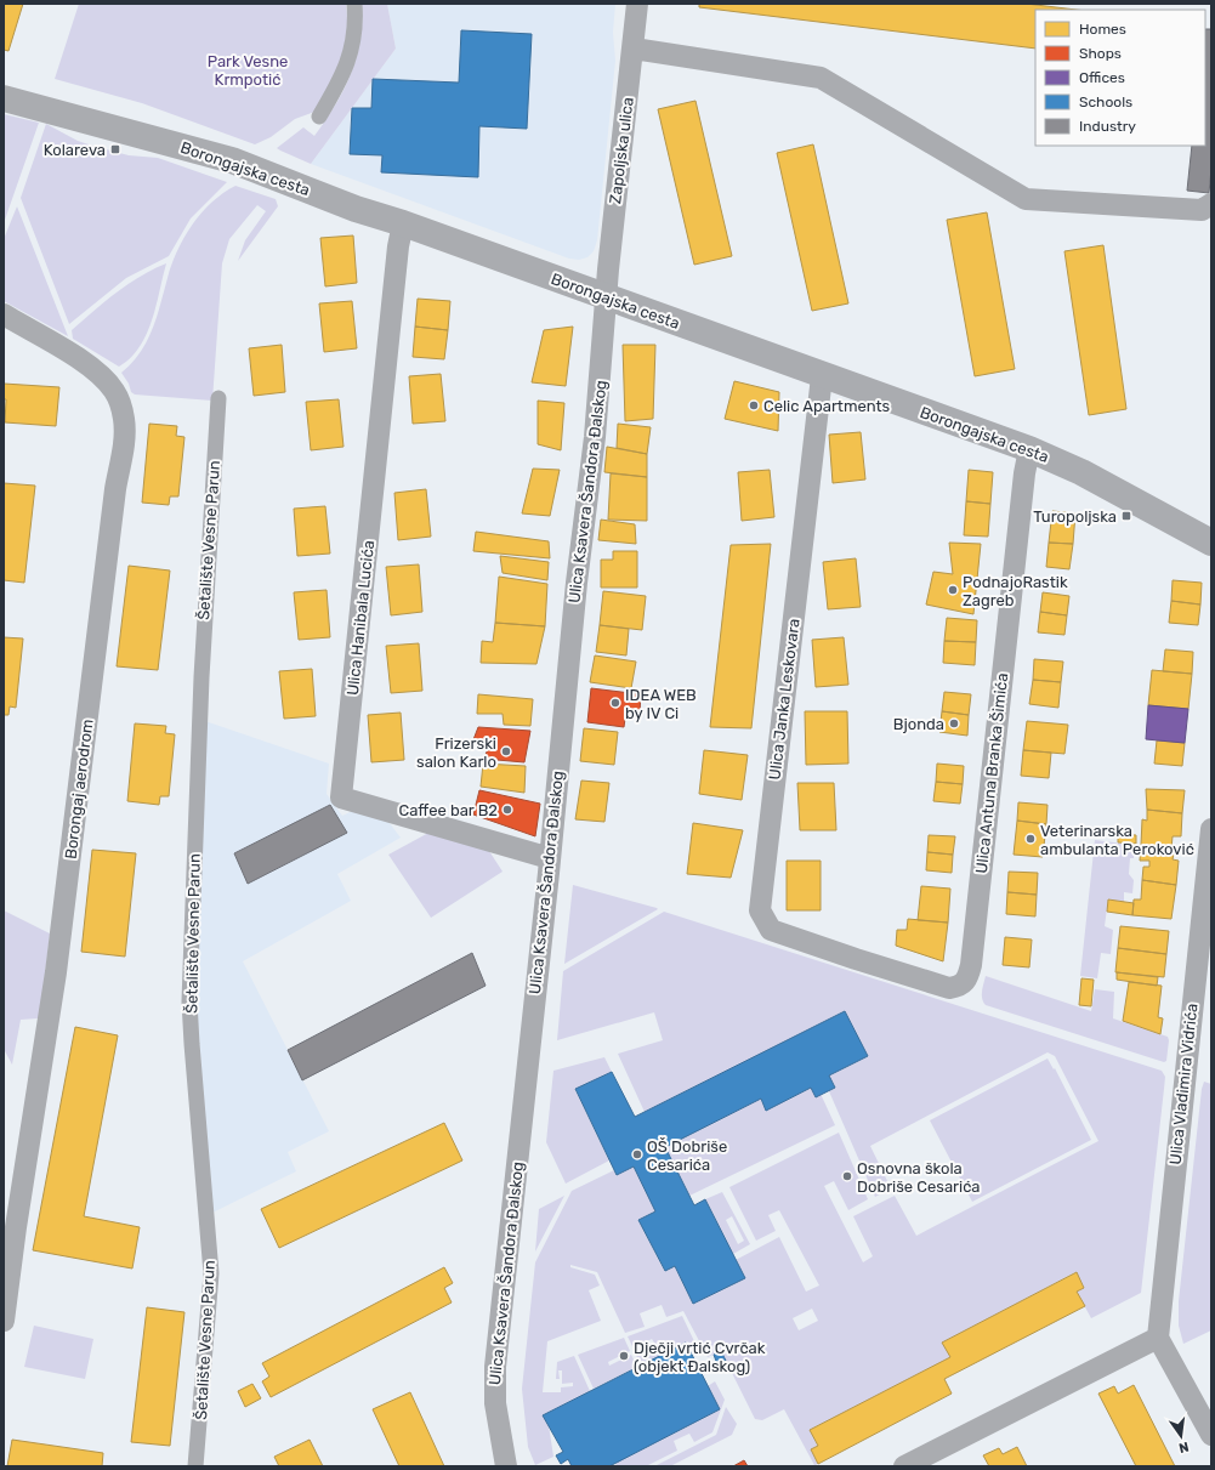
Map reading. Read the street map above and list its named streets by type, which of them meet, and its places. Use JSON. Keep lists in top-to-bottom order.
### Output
{
  "streets": {
    "street": [
      "Zapoljska ulica",
      "Borongajska cesta",
      "Ulica Ksavera Šandora Đalskog",
      "Šetalište Vesne Parun",
      "Ulica Hanibala Lucića",
      "Ulica Janka Leskovara",
      "Ulica Antuna Branka Šimića",
      "Borongaj aerodrom",
      "Ulica Vladimira Vidrića"
    ]
  },
  "crossings": [
    ["Zapoljska ulica", "Borongajska cesta"],
    ["Zapoljska ulica", "Ulica Ksavera Šandora Đalskog"],
    ["Borongajska cesta", "Ulica Ksavera Šandora Đalskog"],
    ["Borongajska cesta", "Ulica Hanibala Lucića"],
    ["Borongajska cesta", "Ulica Janka Leskovara"],
    ["Borongajska cesta", "Ulica Antuna Branka Šimića"],
    ["Ulica Ksavera Šandora Đalskog", "Ulica Hanibala Lucića"],
    ["Ulica Janka Leskovara", "Ulica Antuna Branka Šimića"]
  ],
  "parks": ["Park Vesne Krmpotić"],
  "places": {
    "transit": ["Kolareva", "Turopoljska"],
    "other": [
      "Celic Apartments",
      "PodnajoRastik Zagreb",
      "IDEA WEB by IV Ci",
      "Bjonda",
      "Frizerski salon Karlo",
      "Caffee bar B2",
      "Veterinarska ambulanta Peroković",
      "OŠ Dobriše Cesarića",
      "Osnovna škola Dobriše Cesarića",
      "Dječji vrtić Cvrčak (objekt Đalskog)"
    ]
  },
  "legend": [
    "Homes",
    "Shops",
    "Offices",
    "Schools",
    "Industry"
  ],
  "north": "bottom"
}
